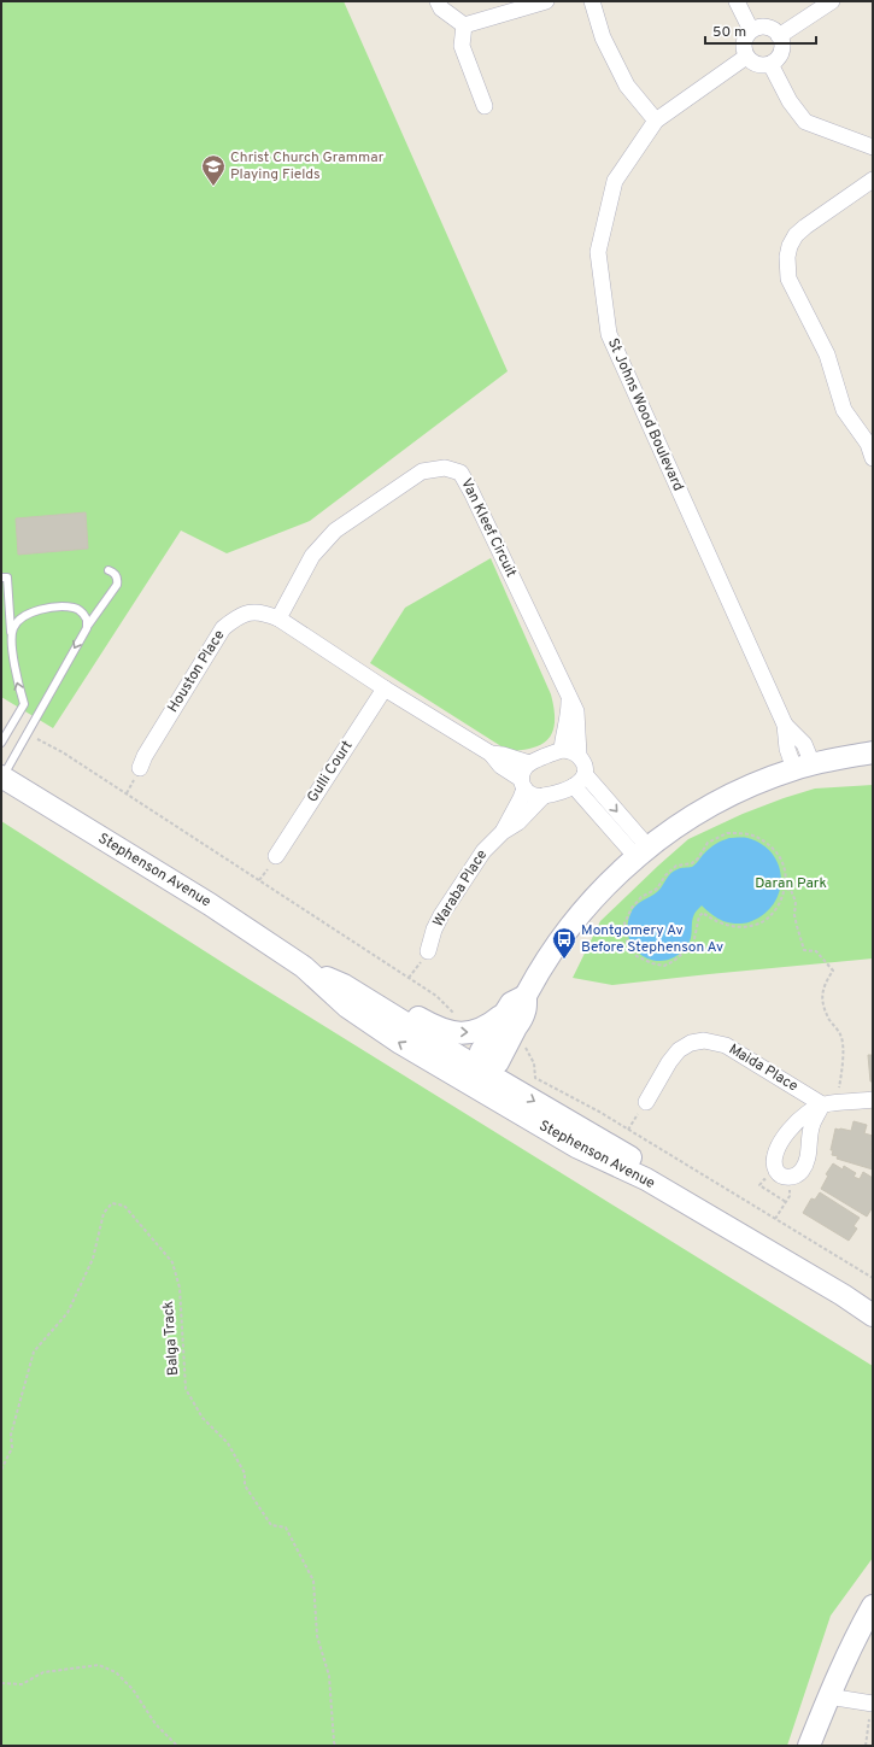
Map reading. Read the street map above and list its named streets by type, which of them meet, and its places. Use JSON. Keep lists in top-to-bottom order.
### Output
{
  "streets": {
    "main road": ["Stephenson Avenue"],
    "street": [
      "St Johns Wood Boulevard",
      "Van Kleef Circuit",
      "Houston Place",
      "Gulli Court",
      "Waraba Place",
      "Maida Place"
    ],
    "path": ["Balga Track"]
  },
  "crossings": [
    ["Van Kleef Circuit", "Houston Place"],
    ["Van Kleef Circuit", "Waraba Place"]
  ],
  "parks": ["Daran Park"],
  "places": {
    "school or university": ["Christ Church Grammar Playing Fields"],
    "bus stop": ["Montgomery Av Before Stephenson Av"]
  },
  "scale_bar": "50 m"
}
